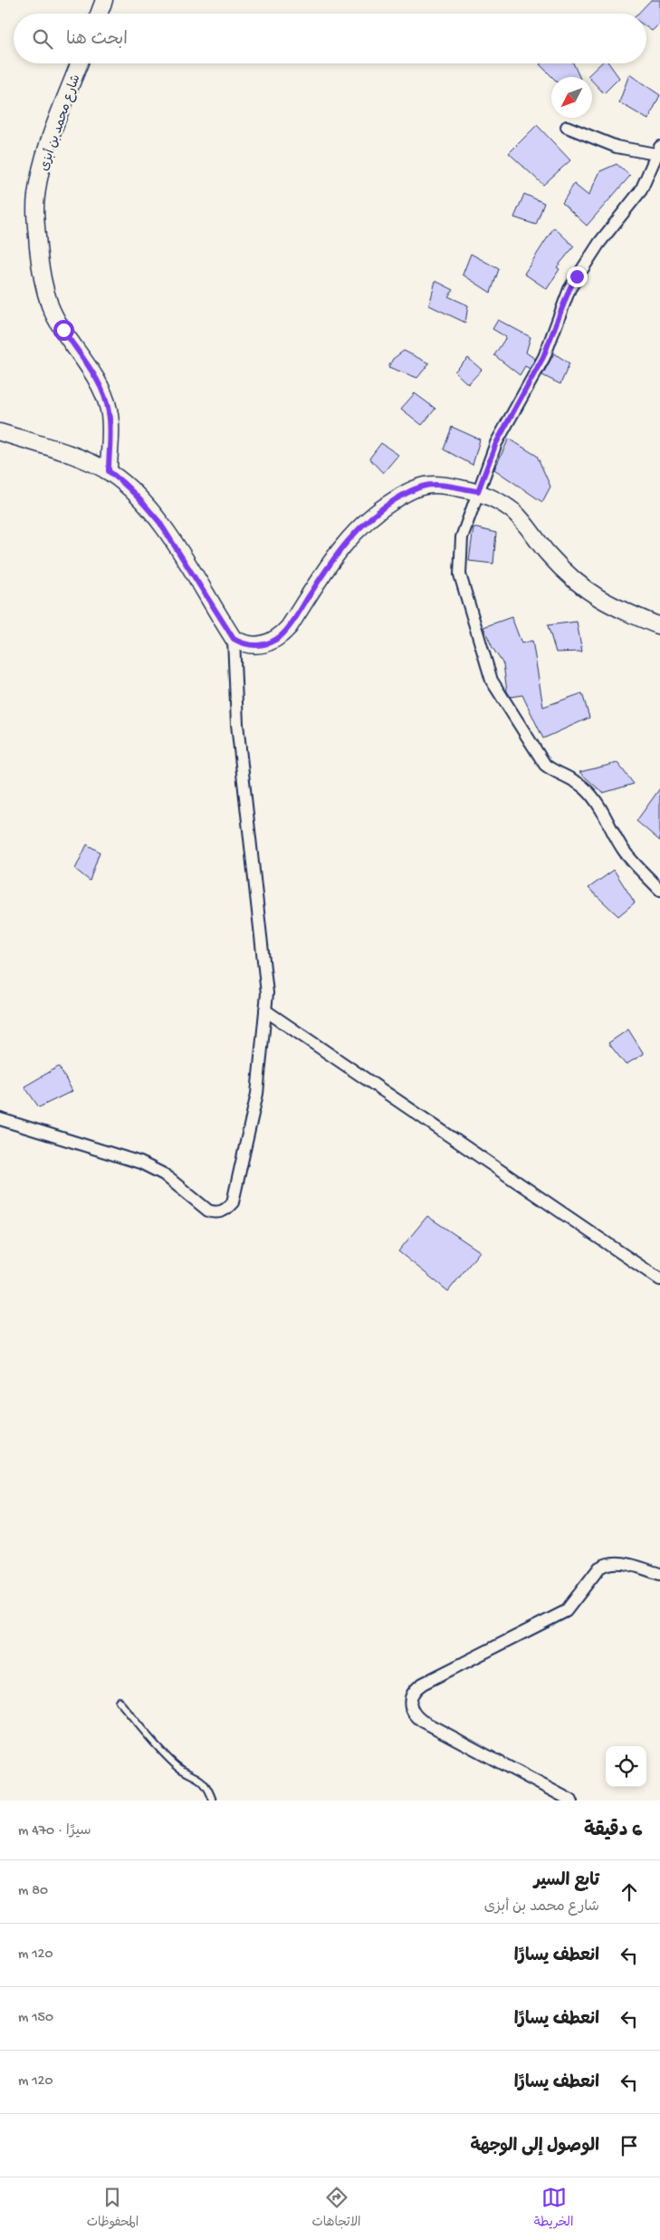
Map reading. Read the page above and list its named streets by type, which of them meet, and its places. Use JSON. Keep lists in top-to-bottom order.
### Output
{
  "streets": {
    "street": ["شارع محمد بن أبزى"]
  },
  "north": "bottom left",
  "page": {
    "search": "ابحث هنا",
    "heading": ["6 دقيقة", "سيرًا · 470 m"],
    "list": [
      ["تابع السير", "شارع محمد بن أبزى", "80 m"],
      ["انعطف يسارًا", "120 m"],
      ["انعطف يسارًا", "150 m"],
      ["انعطف يسارًا", "120 m"],
      "الوصول إلى الوجهة"
    ],
    "nav": ["الخريطة", "الاتجاهات", "المحفوظات"]
  }
}
